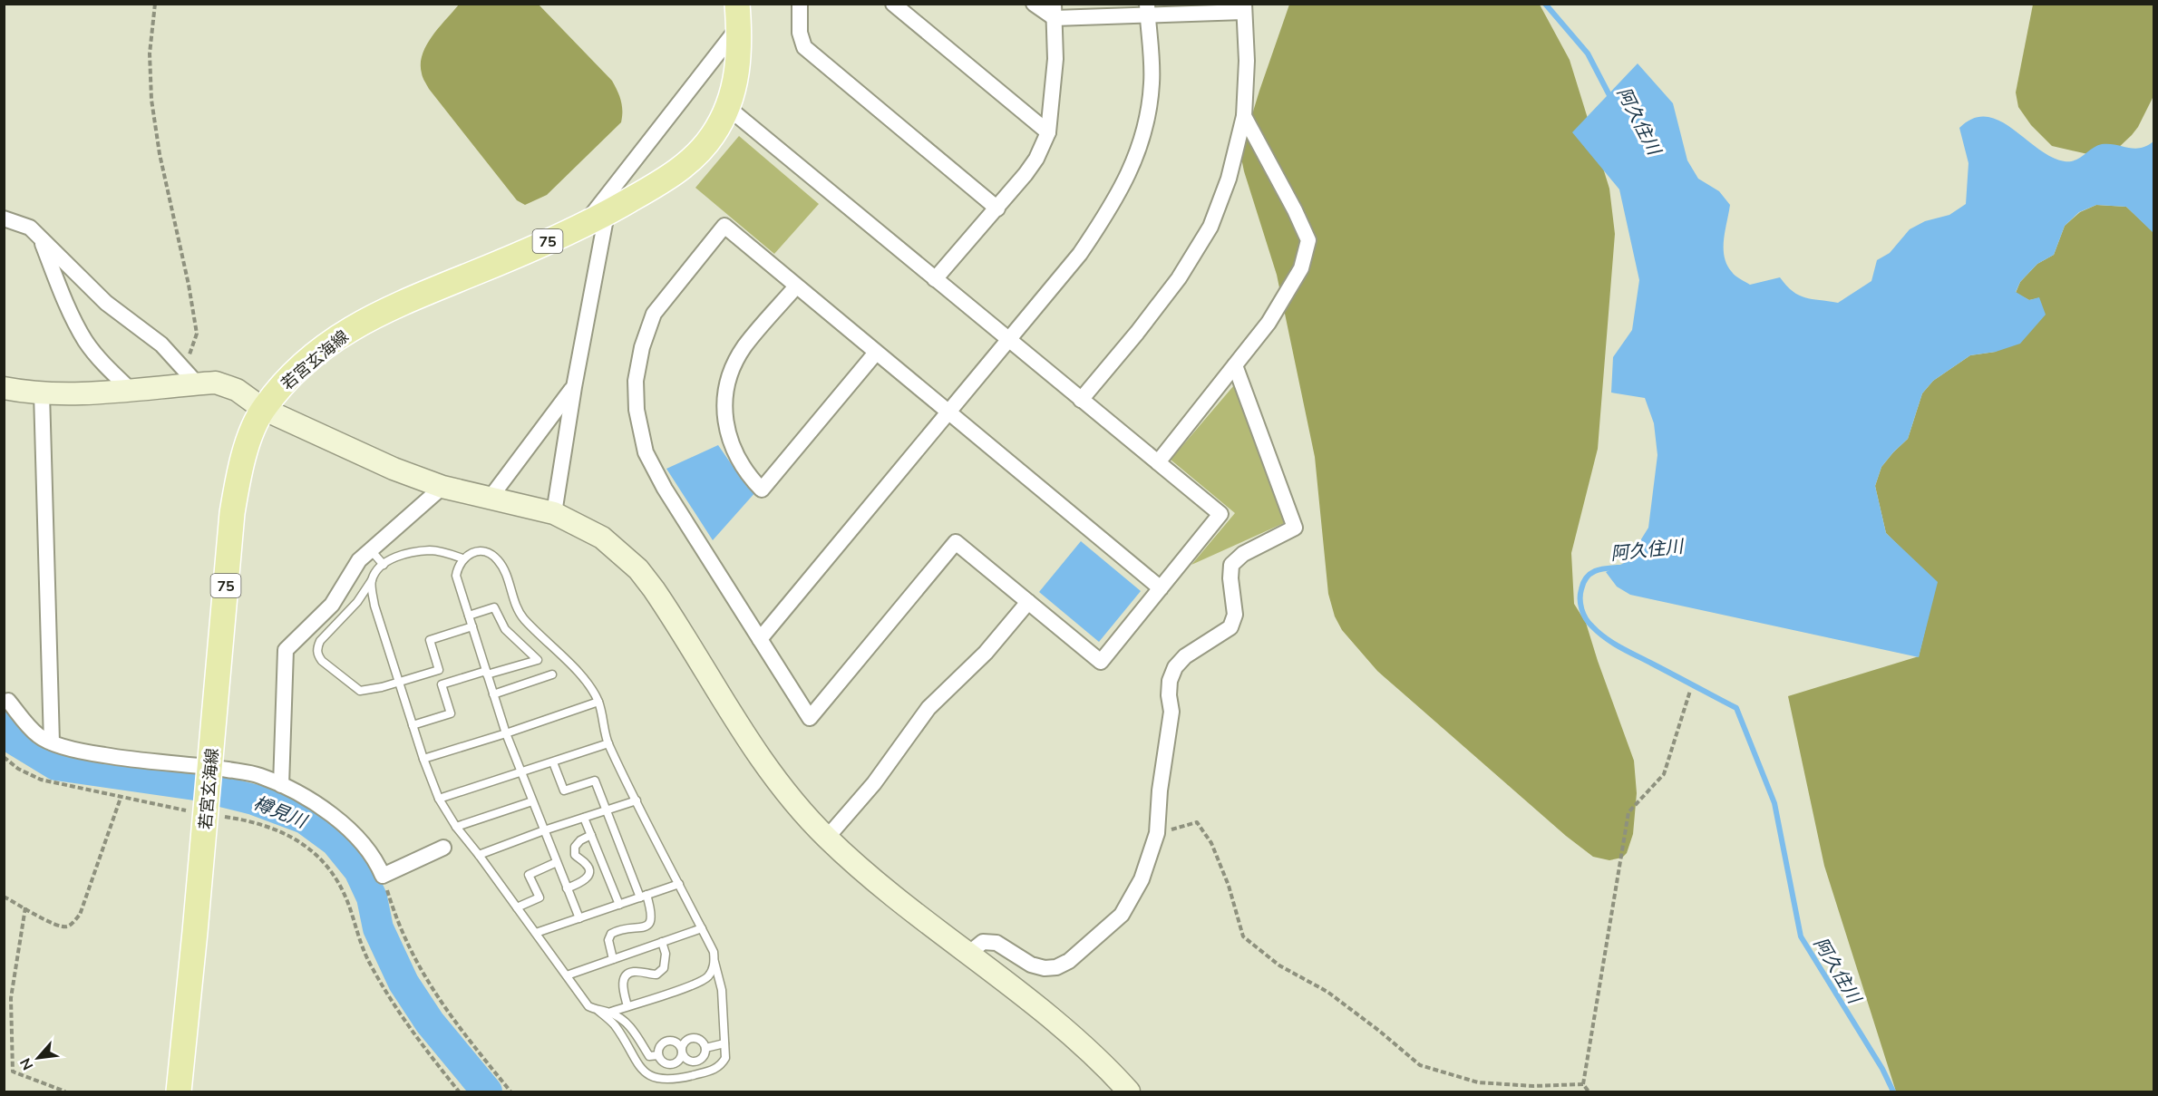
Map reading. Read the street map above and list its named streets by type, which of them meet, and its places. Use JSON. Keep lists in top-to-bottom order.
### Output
{
  "streets": {
    "main road": ["75", "若宮玄海線"]
  },
  "water": ["阿久住川", "樽見川"],
  "north": "bottom left"
}
